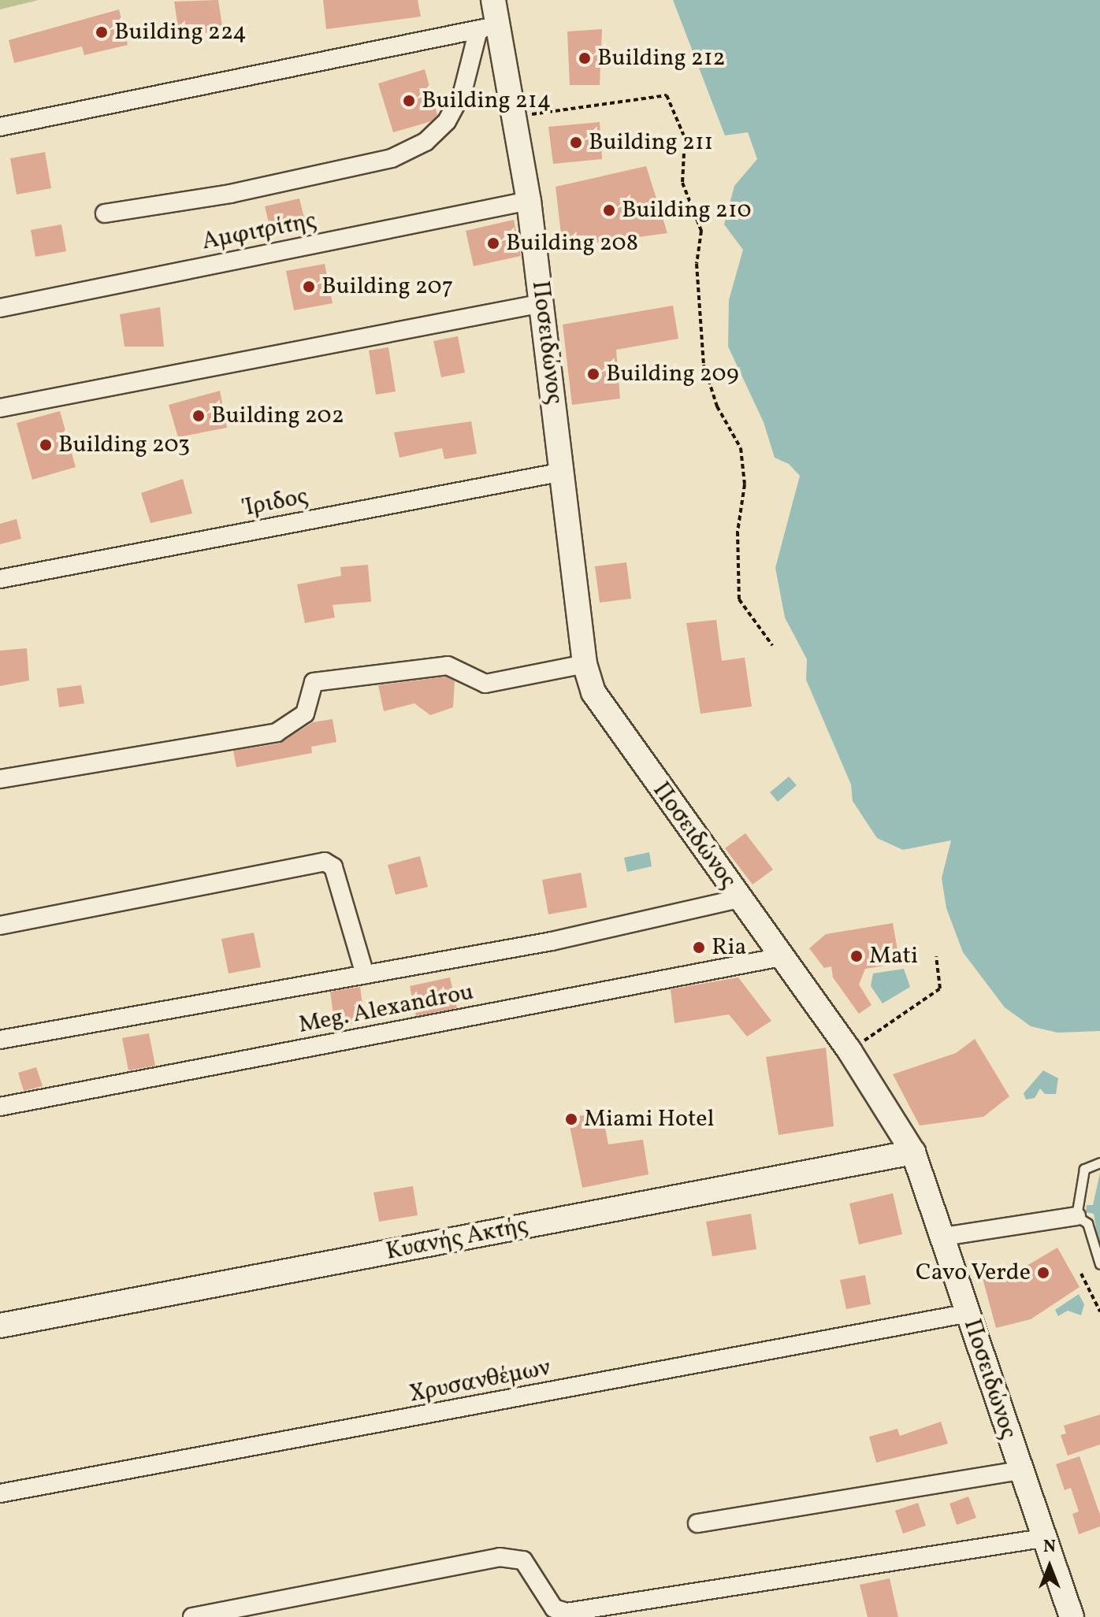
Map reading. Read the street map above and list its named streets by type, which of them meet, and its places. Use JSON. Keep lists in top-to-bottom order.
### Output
{
  "streets": {
    "street": [
      "Αμφιτρίτης",
      "Ποσειδώνος",
      "Ίριδος",
      "Meg. Alexandrou",
      "Κυανής Ακτής",
      "Χρυσανθέμων"
    ]
  },
  "crossings": [
    ["Αμφιτρίτης", "Ποσειδώνος"],
    ["Ποσειδώνος", "Ίριδος"],
    ["Ποσειδώνος", "Meg. Alexandrou"],
    ["Ποσειδώνος", "Κυανής Ακτής"],
    ["Ποσειδώνος", "Χρυσανθέμων"]
  ],
  "places": [
    "Building 224",
    "Building 212",
    "Building 214",
    "Building 211",
    "Building 210",
    "Building 208",
    "Building 207",
    "Building 209",
    "Building 202",
    "Building 203",
    "Ria",
    "Mati",
    "Miami Hotel",
    "Cavo Verde"
  ],
  "north": "top"
}
